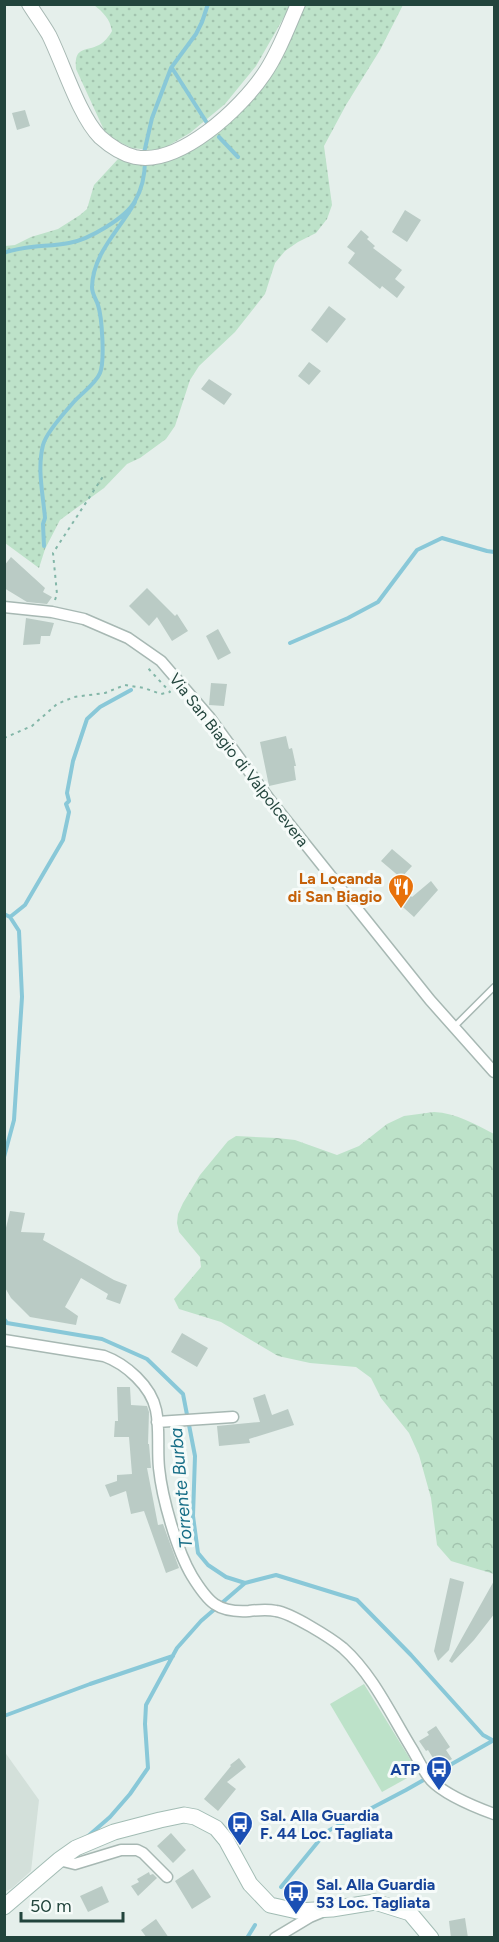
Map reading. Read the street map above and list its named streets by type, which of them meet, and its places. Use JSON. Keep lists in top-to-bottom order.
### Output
{
  "streets": {
    "street": ["Via San Biagio di Valpolcevera"]
  },
  "water": ["Torrente Burba"],
  "places": {
    "restaurant": ["La Locanda di San Biagio"],
    "bus stop": ["ATP", "Sal. Alla Guardia F. 44 Loc. Tagliata", "Sal. Alla Guardia 53 Loc. Tagliata"]
  },
  "scale_bar": "50 m"
}
